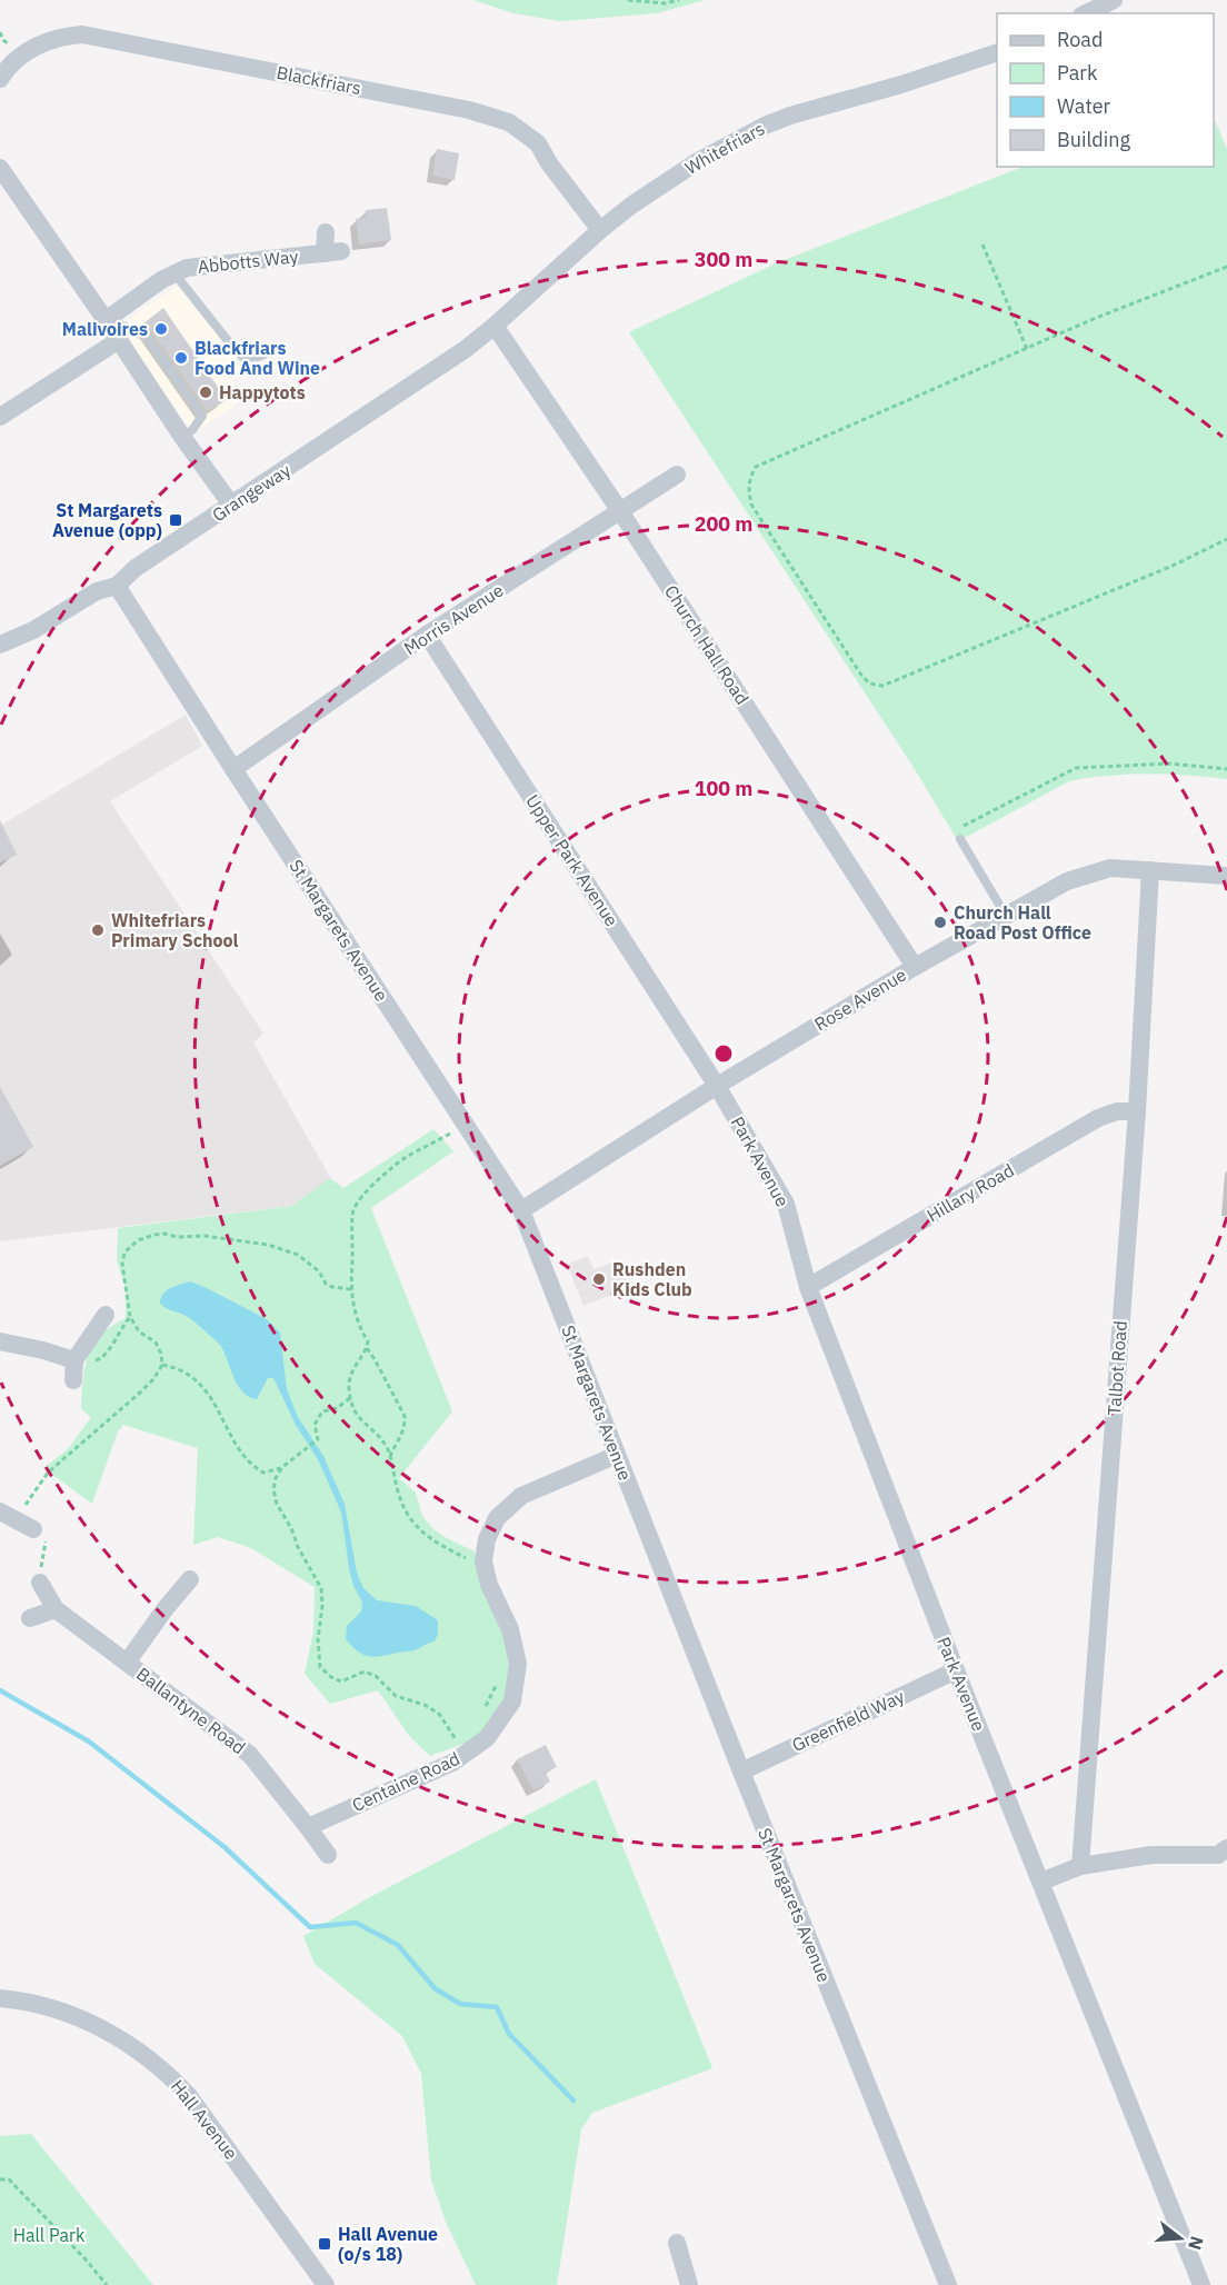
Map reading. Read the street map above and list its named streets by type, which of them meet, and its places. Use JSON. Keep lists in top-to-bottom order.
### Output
{
  "streets": {
    "street": [
      "Blackfriars",
      "Whitefriars",
      "Abbotts Way",
      "Grangeway",
      "Morris Avenue",
      "Church Hall Road",
      "Upper Park Avenue",
      "St Margarets Avenue",
      "Rose Avenue",
      "Park Avenue",
      "Hillary Road",
      "Talbot Road",
      "Ballantyne Road",
      "Greenfield Way",
      "Centaine Road",
      "Hall Avenue"
    ]
  },
  "crossings": [
    ["Blackfriars", "Whitefriars"],
    ["Whitefriars", "Grangeway"],
    ["Whitefriars", "Church Hall Road"],
    ["Grangeway", "Church Hall Road"],
    ["Grangeway", "St Margarets Avenue"],
    ["Morris Avenue", "Church Hall Road"],
    ["Morris Avenue", "Upper Park Avenue"],
    ["Morris Avenue", "St Margarets Avenue"],
    ["Church Hall Road", "Rose Avenue"],
    ["Upper Park Avenue", "Rose Avenue"],
    ["Upper Park Avenue", "Park Avenue"],
    ["St Margarets Avenue", "Rose Avenue"],
    ["St Margarets Avenue", "Greenfield Way"],
    ["Rose Avenue", "Park Avenue"],
    ["Rose Avenue", "Talbot Road"],
    ["Park Avenue", "Hillary Road"],
    ["Park Avenue", "Greenfield Way"],
    ["Hillary Road", "Talbot Road"],
    ["Ballantyne Road", "Centaine Road"]
  ],
  "parks": ["Hall Park"],
  "places": {
    "other": [
      "Malivoires",
      "Blackfriars Food And Wine",
      "Happytots",
      "Church Hall Road Post Office",
      "Whitefriars Primary School",
      "Rushden Kids Club"
    ],
    "transit": ["St Margarets Avenue (opp)", "Hall Avenue (o/s 18)"]
  },
  "legend": [
    "Road",
    "Park",
    "Water",
    "Building"
  ],
  "north": "right",
  "rings": ["300 m", "200 m", "100 m"]
}
